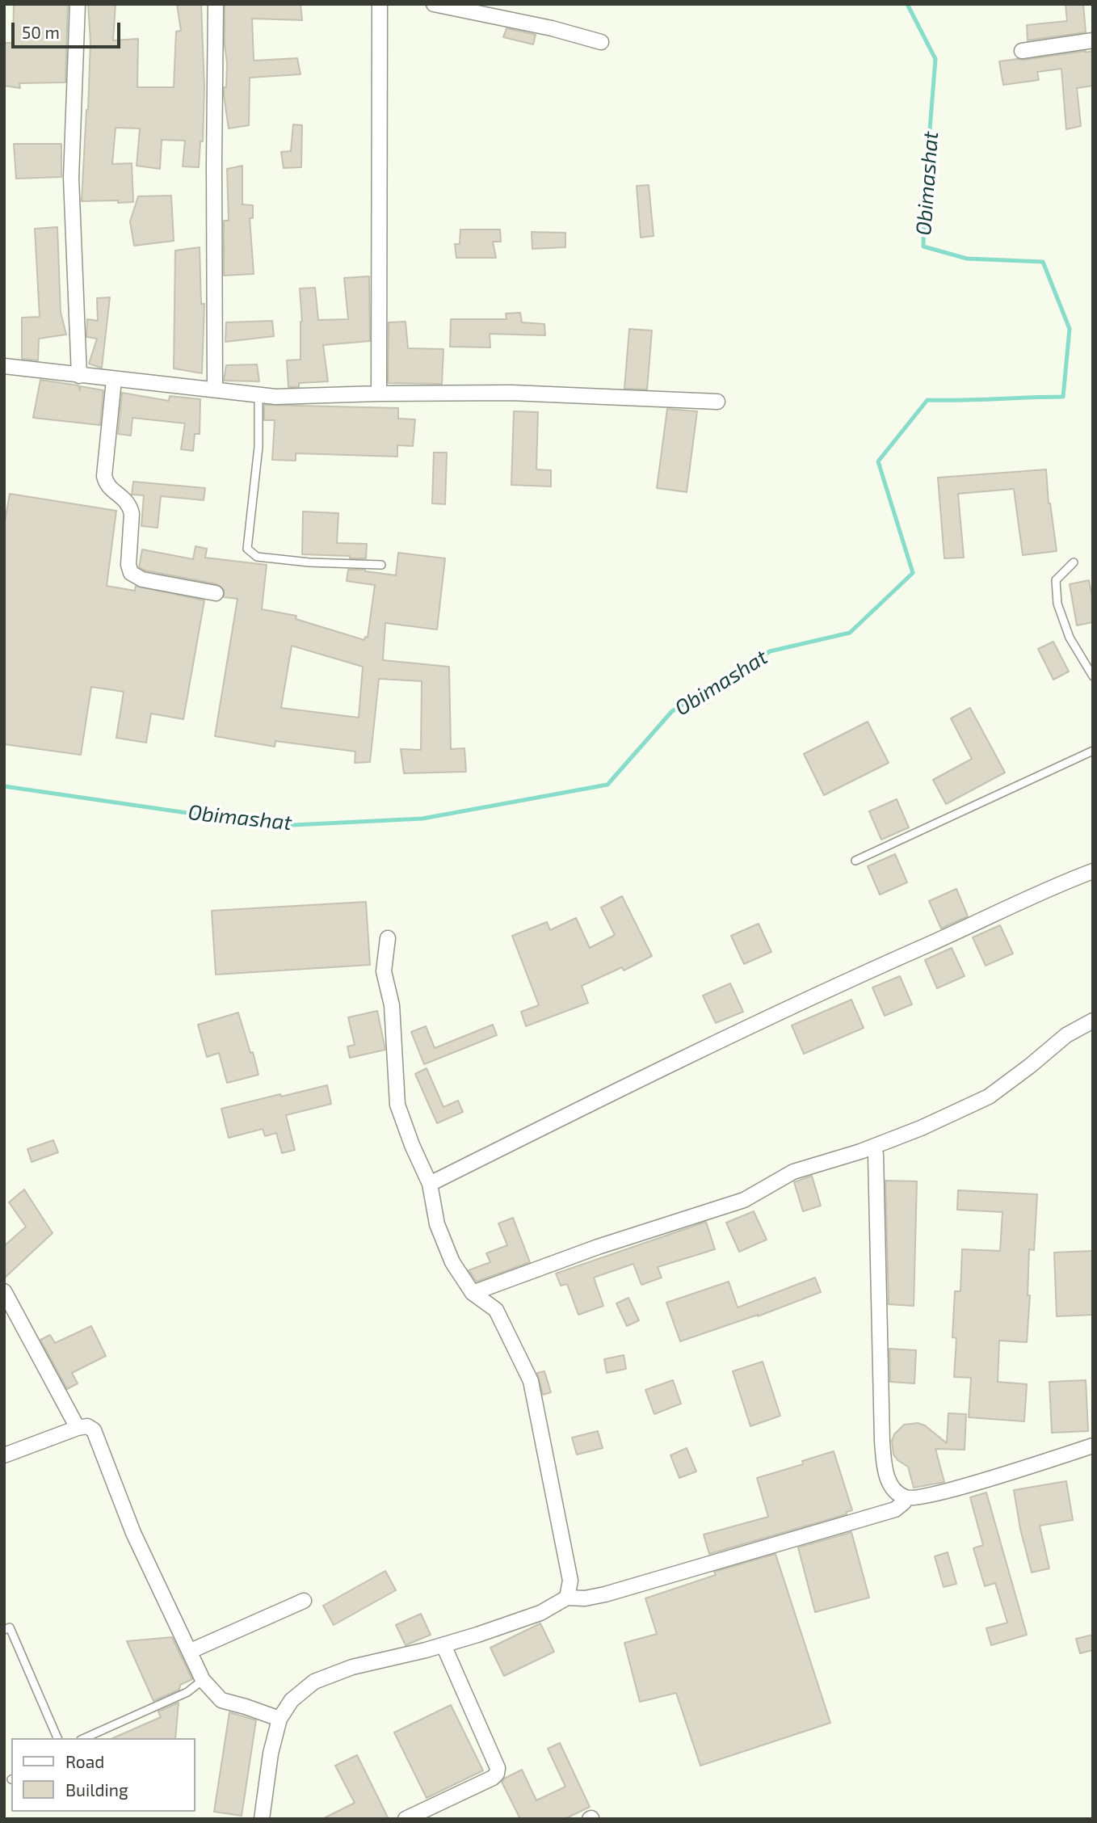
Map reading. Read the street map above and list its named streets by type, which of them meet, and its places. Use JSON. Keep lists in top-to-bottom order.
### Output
{
  "water": ["Obimashat"],
  "legend": ["Road", "Building"],
  "scale_bar": "50 m"
}
